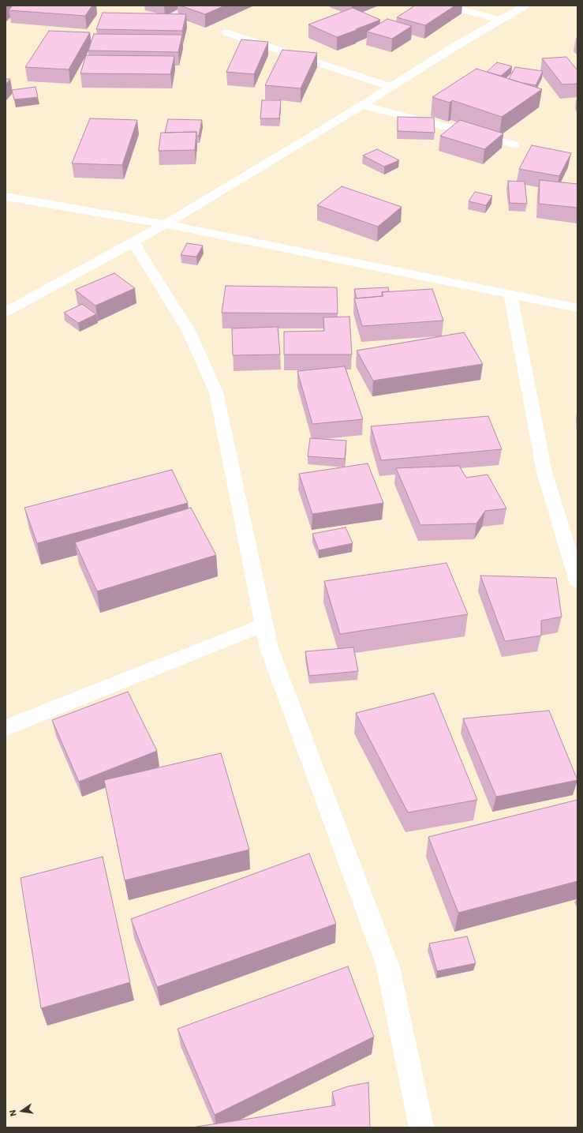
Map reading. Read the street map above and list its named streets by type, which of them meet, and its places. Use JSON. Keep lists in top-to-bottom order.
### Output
{
  "north": "left"
}
